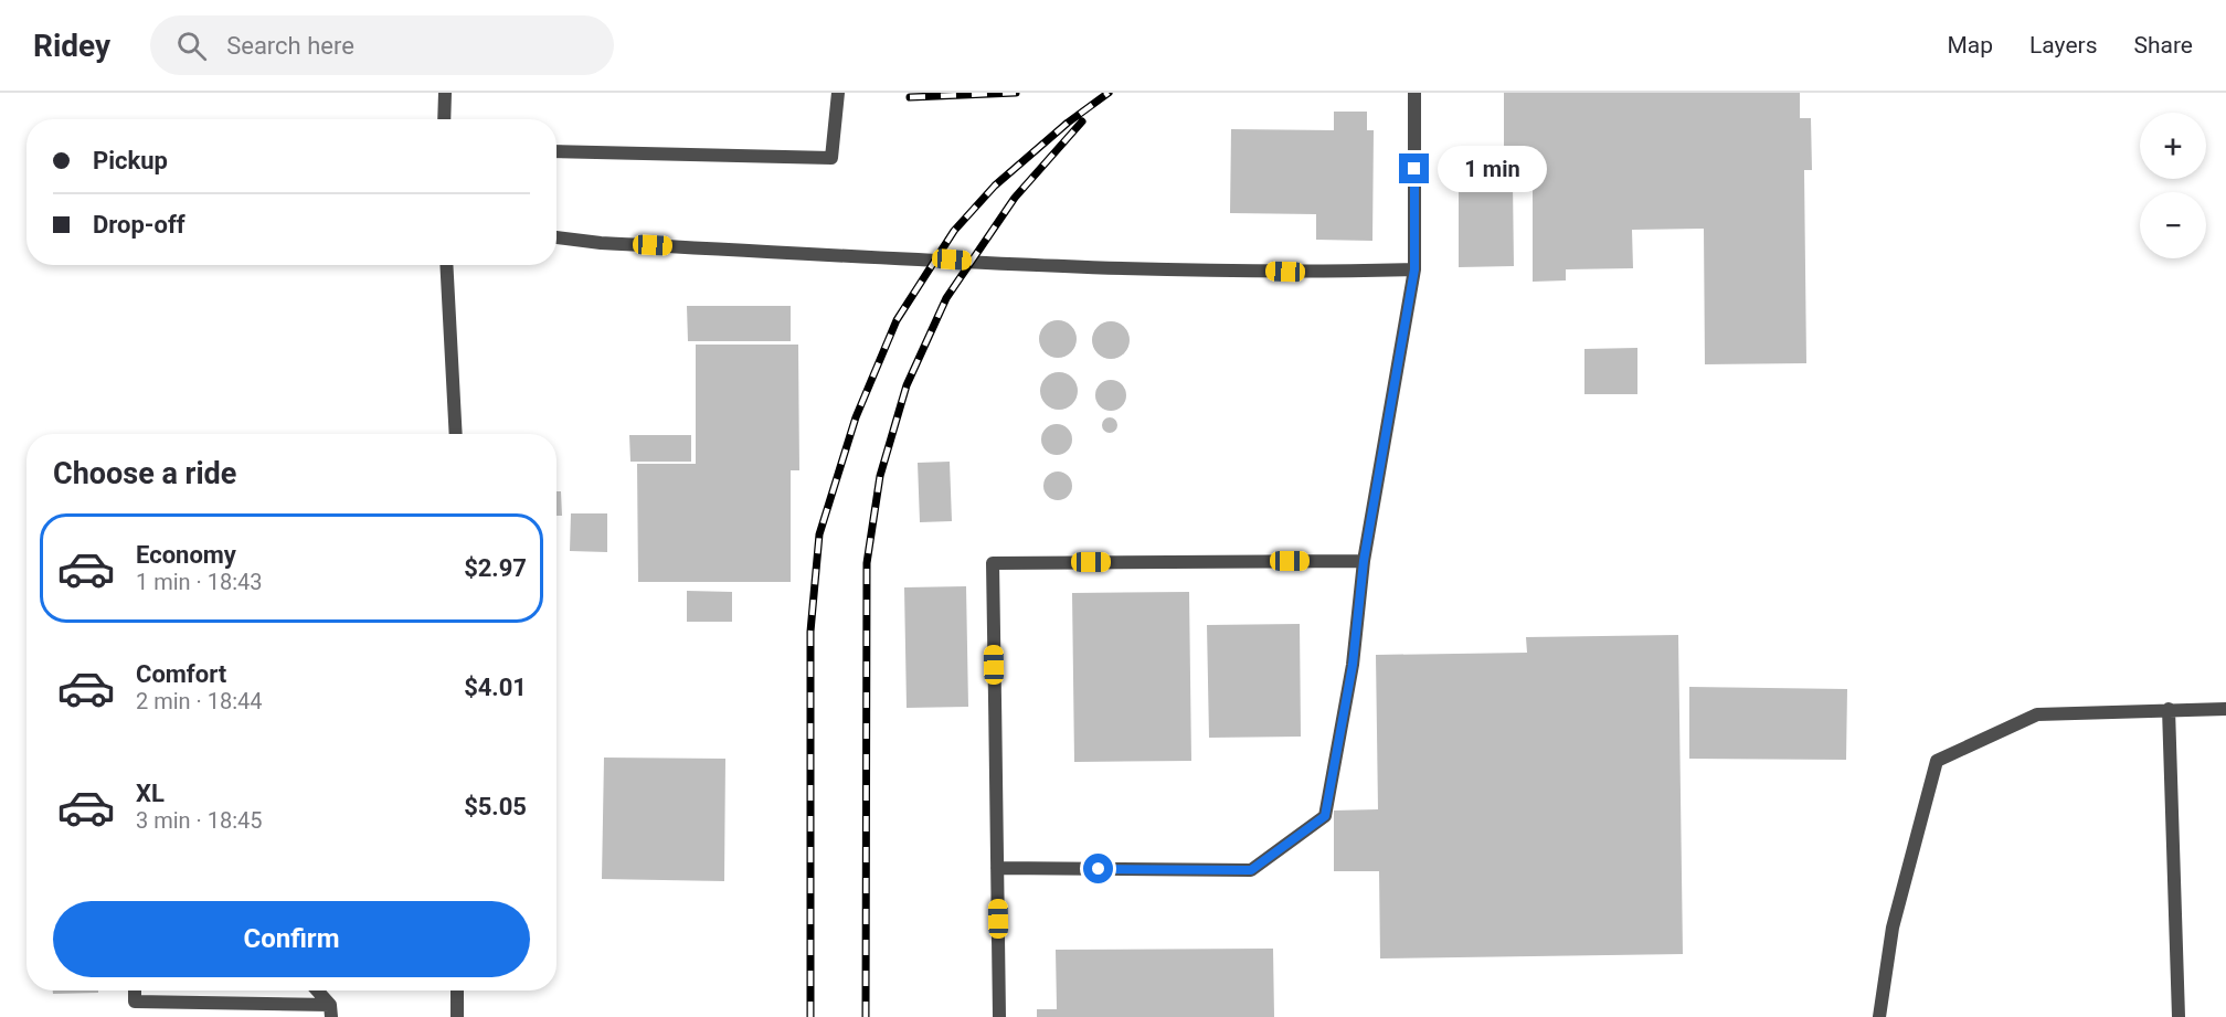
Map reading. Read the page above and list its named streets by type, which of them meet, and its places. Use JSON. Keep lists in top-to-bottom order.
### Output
{
  "page": {
    "header": "Ridey",
    "search": "Search here",
    "nav": ["Map", "Layers", "Share"],
    "map_buttons": ["+", "−"],
    "banner": ["Pickup", "Drop-off"],
    "bubble": "1 min",
    "heading": "Choose a ride",
    "list": [
      {
        "name": "Economy",
        "note": "1 min · 18:43",
        "value": "$2.97"
      },
      {
        "name": "Comfort",
        "note": "2 min · 18:44",
        "value": "$4.01"
      },
      {
        "name": "XL",
        "note": "3 min · 18:45",
        "value": "$5.05"
      }
    ],
    "buttons": "Confirm"
  }
}
